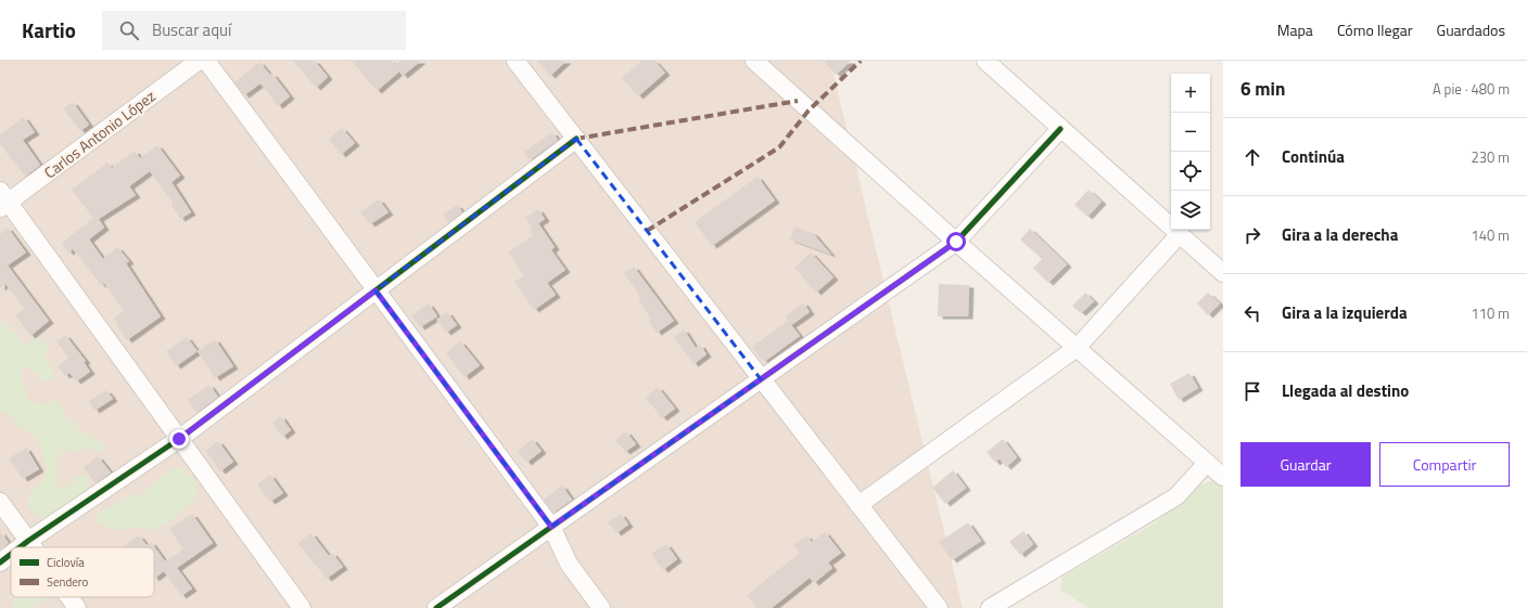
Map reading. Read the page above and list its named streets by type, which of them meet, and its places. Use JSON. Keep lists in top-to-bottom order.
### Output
{
  "streets": {
    "street": ["Carlos Antonio López"]
  },
  "legend": ["Ciclovía", "Sendero"],
  "page": {
    "header": "Kartio",
    "search": "Buscar aquí",
    "nav": ["Mapa", "Cómo llegar", "Guardados"],
    "heading": ["6 min", "A pie · 480 m"],
    "map_buttons": ["+", "−"],
    "list": [
      ["Continúa", "230 m"],
      ["Gira a la derecha", "140 m"],
      ["Gira a la izquierda", "110 m"],
      "Llegada al destino"
    ],
    "buttons": ["Guardar", "Compartir"]
  }
}
